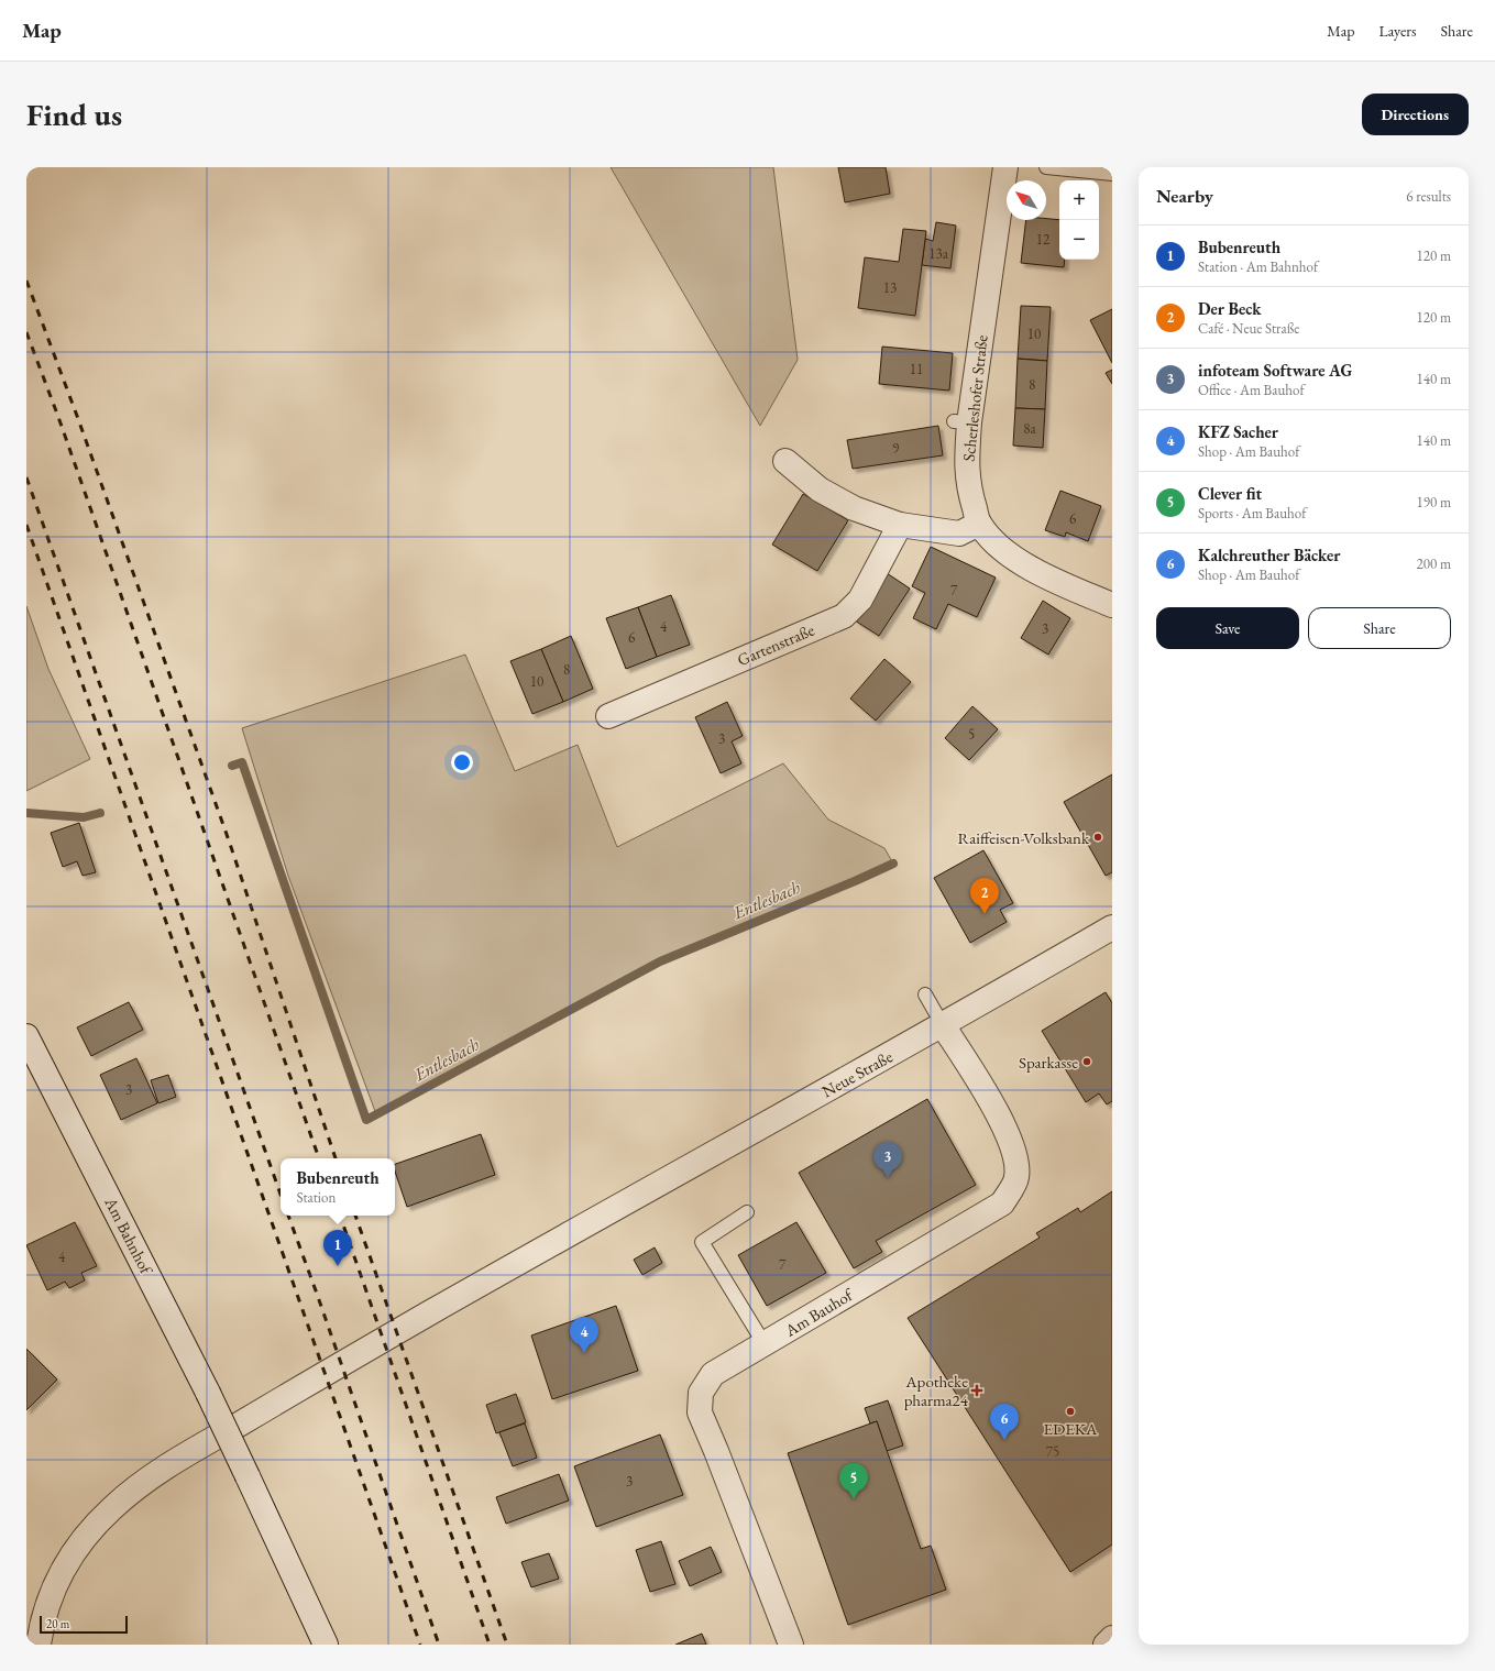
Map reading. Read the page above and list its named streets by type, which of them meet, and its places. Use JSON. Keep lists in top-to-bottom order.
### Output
{
  "streets": {
    "street": [
      "Scherleshofer Straße",
      "Gartenstraße",
      "Neue Straße",
      "Am Bahnhof",
      "Am Bauhof"
    ]
  },
  "crossings": [
    ["Neue Straße", "Am Bauhof"]
  ],
  "water": ["Entlesbach"],
  "places": {
    "other": ["Raiffeisen-Volksbank", "Sparkasse", "EDEKA"],
    "health": ["Apotheke pharma24"]
  },
  "house_numbers": [
    "12",
    "13a",
    "13",
    "10",
    "11",
    "8",
    "8a",
    "9",
    "6",
    "7",
    "4",
    "3",
    "6",
    "8",
    "10",
    "5",
    "3",
    "3",
    "4",
    "7",
    "75",
    "3"
  ],
  "scale_bar": "20 m",
  "north": "top left",
  "page": {
    "header": "Map",
    "nav": ["Map", "Layers", "Share"],
    "buttons": [
      "Directions",
      ["Save", "Share"]
    ],
    "title": "Find us",
    "heading": ["Nearby", "6 results"],
    "map_buttons": ["+", "−"],
    "list": [
      {
        "mark": "1",
        "name": "Bubenreuth",
        "note": "Station · Am Bahnhof",
        "value": "120 m"
      },
      {
        "mark": "2",
        "name": "Der Beck",
        "note": "Café · Neue Straße",
        "value": "120 m"
      },
      {
        "mark": "3",
        "name": "infoteam Software AG",
        "note": "Office · Am Bauhof",
        "value": "140 m"
      },
      {
        "mark": "4",
        "name": "KFZ Sacher",
        "note": "Shop · Am Bauhof",
        "value": "140 m"
      },
      {
        "mark": "5",
        "name": "Clever fit",
        "note": "Sports · Am Bauhof",
        "value": "190 m"
      },
      {
        "mark": "6",
        "name": "Kalchreuther Bäcker",
        "note": "Shop · Am Bauhof",
        "value": "200 m"
      }
    ],
    "pins": [
      "2",
      "3",
      "1",
      "4",
      "6",
      "5"
    ],
    "popup": ["Bubenreuth", "Station"],
    "scale": "20 m"
  }
}
